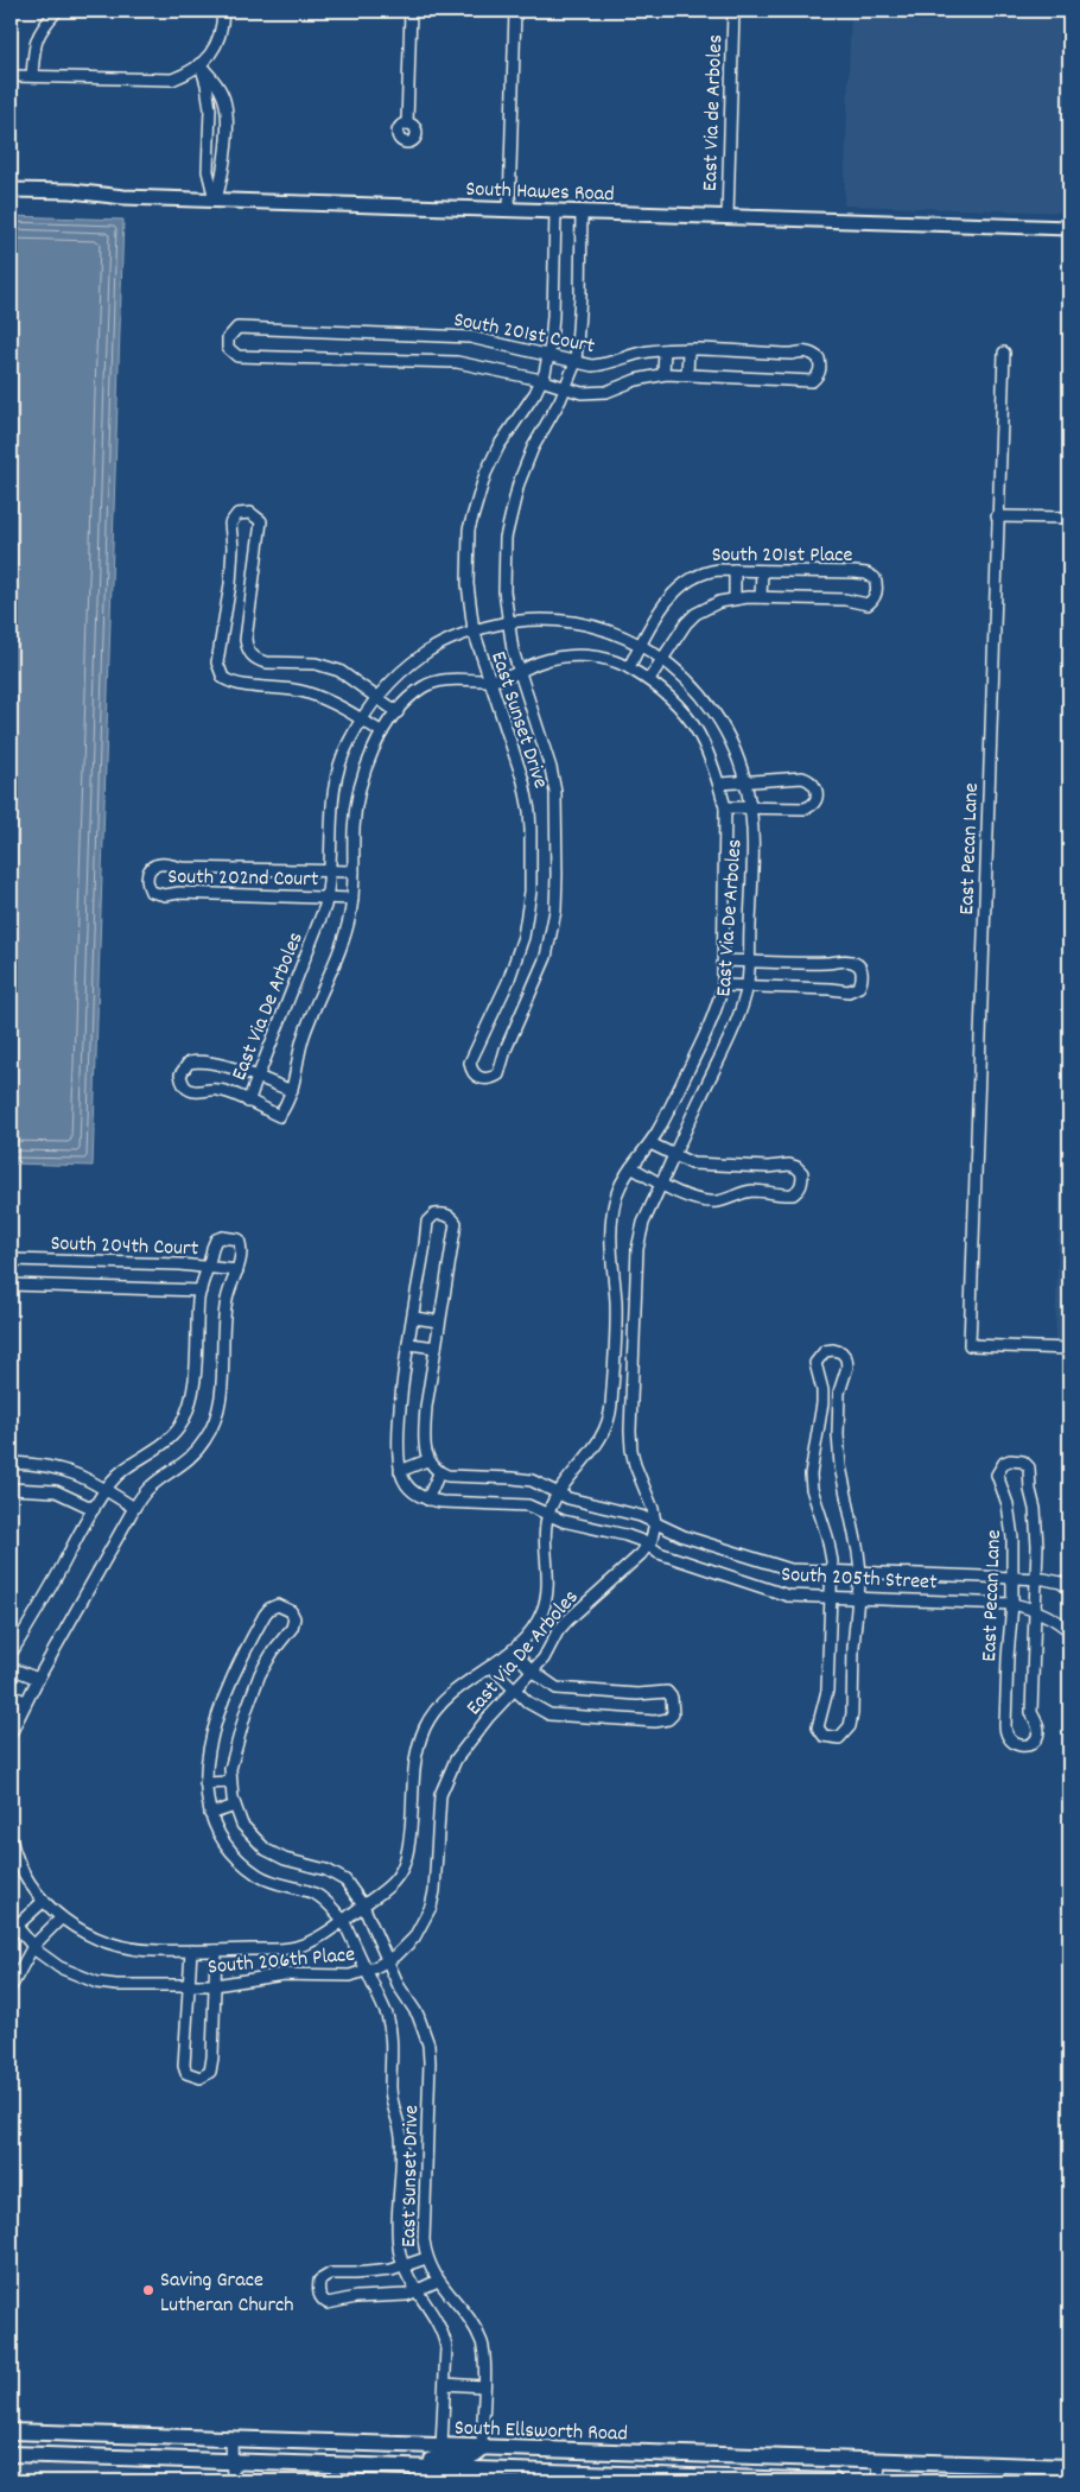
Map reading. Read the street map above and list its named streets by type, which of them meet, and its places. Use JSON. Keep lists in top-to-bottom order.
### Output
{
  "streets": {
    "main road": ["South Hawes Road", "South Ellsworth Road"],
    "street": [
      "East Via de Arboles",
      "South 201st Court",
      "South 201st Place",
      "East Sunset Drive",
      "East Pecan Lane",
      "South 202nd Court",
      "East Via De Arboles",
      "South 204th Court",
      "South 205th Street",
      "South 206th Place"
    ]
  },
  "crossings": [
    ["East Via de Arboles", "South Hawes Road"],
    ["South Hawes Road", "East Sunset Drive"],
    ["South 201st Court", "East Sunset Drive"],
    ["South 201st Place", "East Via De Arboles"],
    ["East Sunset Drive", "East Via De Arboles"],
    ["East Sunset Drive", "South 206th Place"],
    ["East Sunset Drive", "South Ellsworth Road"],
    ["East Pecan Lane", "South 205th Street"],
    ["South 202nd Court", "East Via De Arboles"],
    ["East Via De Arboles", "South 205th Street"],
    ["East Via De Arboles", "South 206th Place"]
  ],
  "places": ["Saving Grace Lutheran Church"]
}
